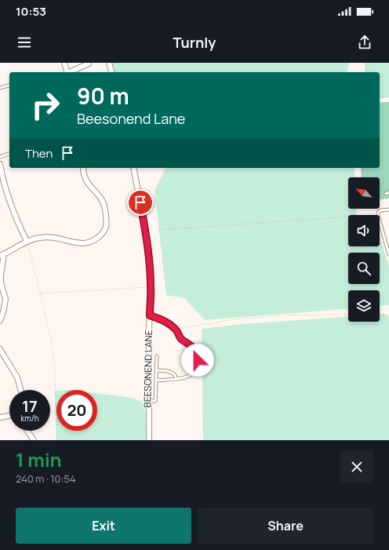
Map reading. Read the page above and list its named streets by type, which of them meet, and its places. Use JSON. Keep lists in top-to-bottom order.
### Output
{
  "streets": {
    "street": ["BEESONEND LANE"]
  },
  "north": "top left",
  "page": {
    "status": "10:53",
    "header": "Turnly",
    "turn": ["90 m", "Beesonend Lane"],
    "then": "Then",
    "speed": "17 km/h",
    "limit": "20",
    "heading": ["1 min", "240 m · 10:54"],
    "buttons": ["Exit", "Share"]
  }
}
